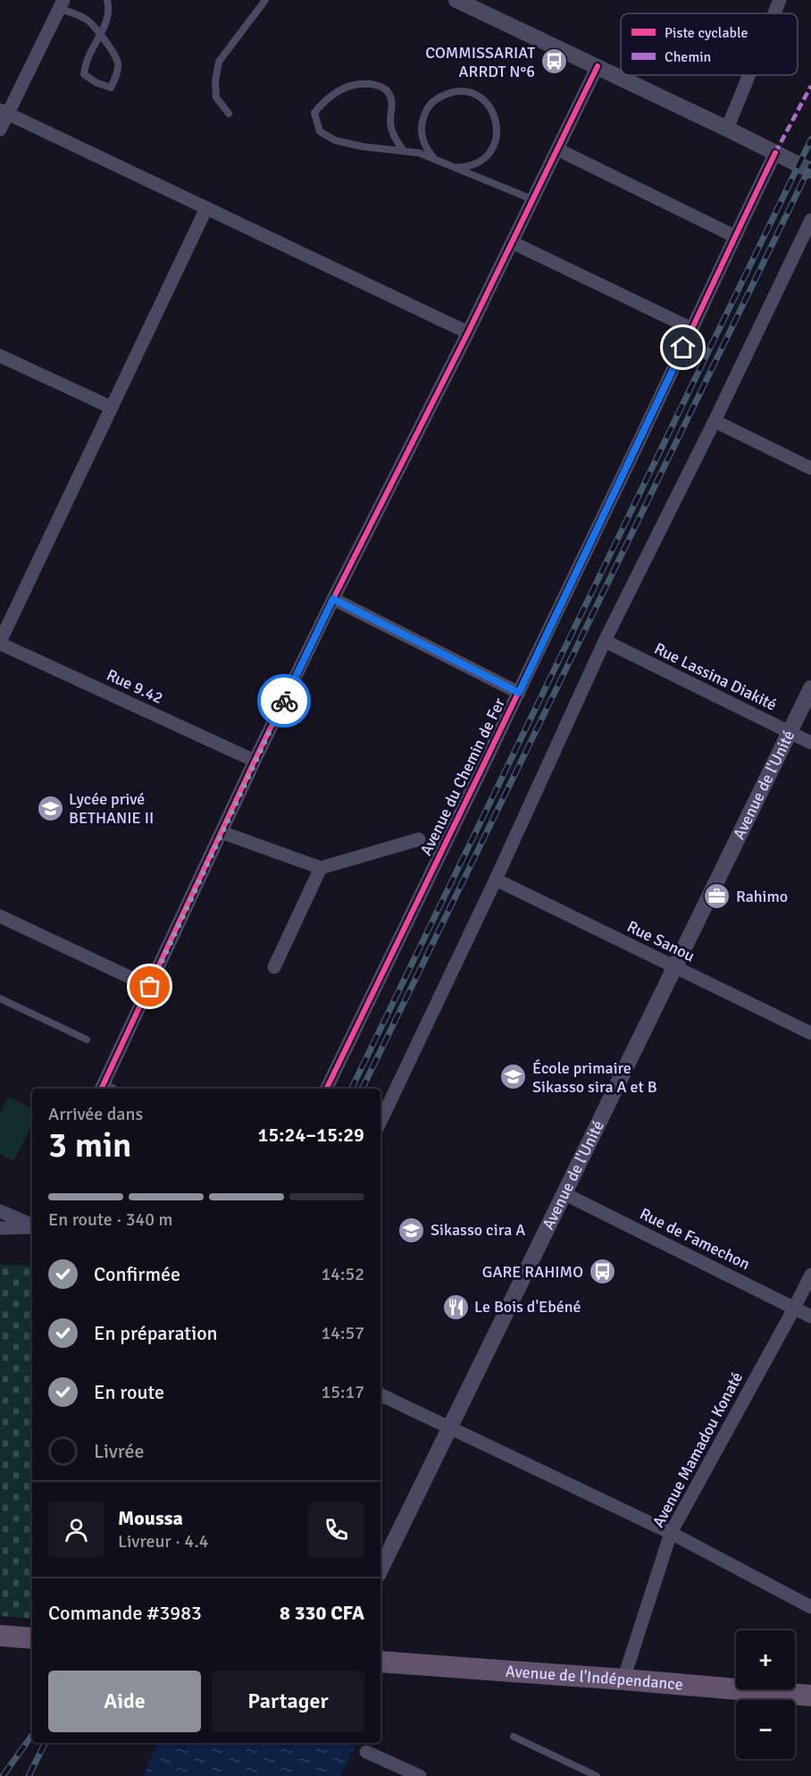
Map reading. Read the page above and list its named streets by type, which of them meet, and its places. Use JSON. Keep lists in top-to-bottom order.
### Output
{
  "streets": {
    "highway": ["Avenue de l'Indépendance"],
    "street": [
      "Rue Lassina Diakité",
      "Rue 9.42",
      "Avenue du Chemin de Fer",
      "Avenue de l'Unité",
      "Rue Sanou",
      "Rue de Famechon",
      "Avenue Mamadou Konaté"
    ]
  },
  "crossings": [
    ["Rue Lassina Diakité", "Avenue de l'Unité"],
    ["Avenue de l'Unité", "Rue Sanou"],
    ["Avenue de l'Unité", "Rue de Famechon"],
    ["Rue de Famechon", "Avenue Mamadou Konaté"],
    ["Avenue Mamadou Konaté", "Avenue de l'Indépendance"]
  ],
  "places": {
    "bus stop": ["COMMISSARIAT ARRDT N°6", "GARE RAHIMO"],
    "school or university": ["Lycée privé BETHANIE II", "École primaire Sikasso sira A et B", "Sikasso cira A"],
    "office": ["Rahimo"],
    "restaurant": ["Le Bois d'Ebéné"]
  },
  "legend": ["Piste cyclable", "Chemin"],
  "page": {
    "heading": ["3 min", "Arrivée dans", "15:24–15:29"],
    "panel": [
      "Moussa",
      "Livreur · 4.4",
      "Commande #3983",
      "8 330 CFA"
    ],
    "bar": "En route · 340 m",
    "list": [
      ["Confirmée", "14:52"],
      ["En préparation", "14:57"],
      ["En route", "15:17"],
      "Livrée"
    ],
    "map_buttons": ["+", "−"],
    "buttons": ["Aide", "Partager"]
  }
}
